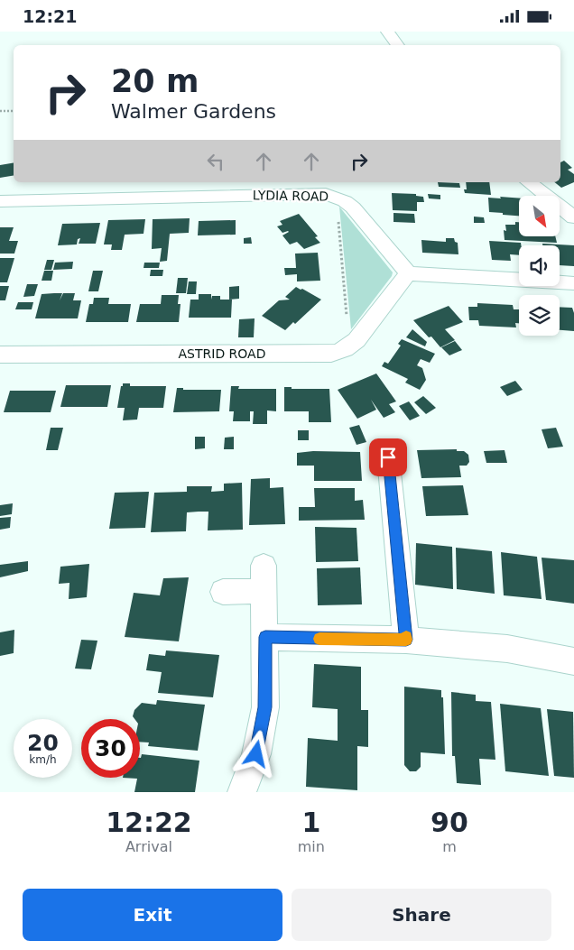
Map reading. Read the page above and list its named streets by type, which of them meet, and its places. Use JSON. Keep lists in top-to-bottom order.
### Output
{
  "streets": {
    "street": ["LYDIA ROAD", "ASTRID ROAD"]
  },
  "north": "bottom right",
  "page": {
    "status": "12:21",
    "turn": ["20 m", "Walmer Gardens"],
    "speed": "20 km/h",
    "limit": "30",
    "eta": [
      "12:22",
      "Arrival",
      "1",
      "min",
      "90",
      "m"
    ],
    "buttons": ["Exit", "Share"]
  }
}
